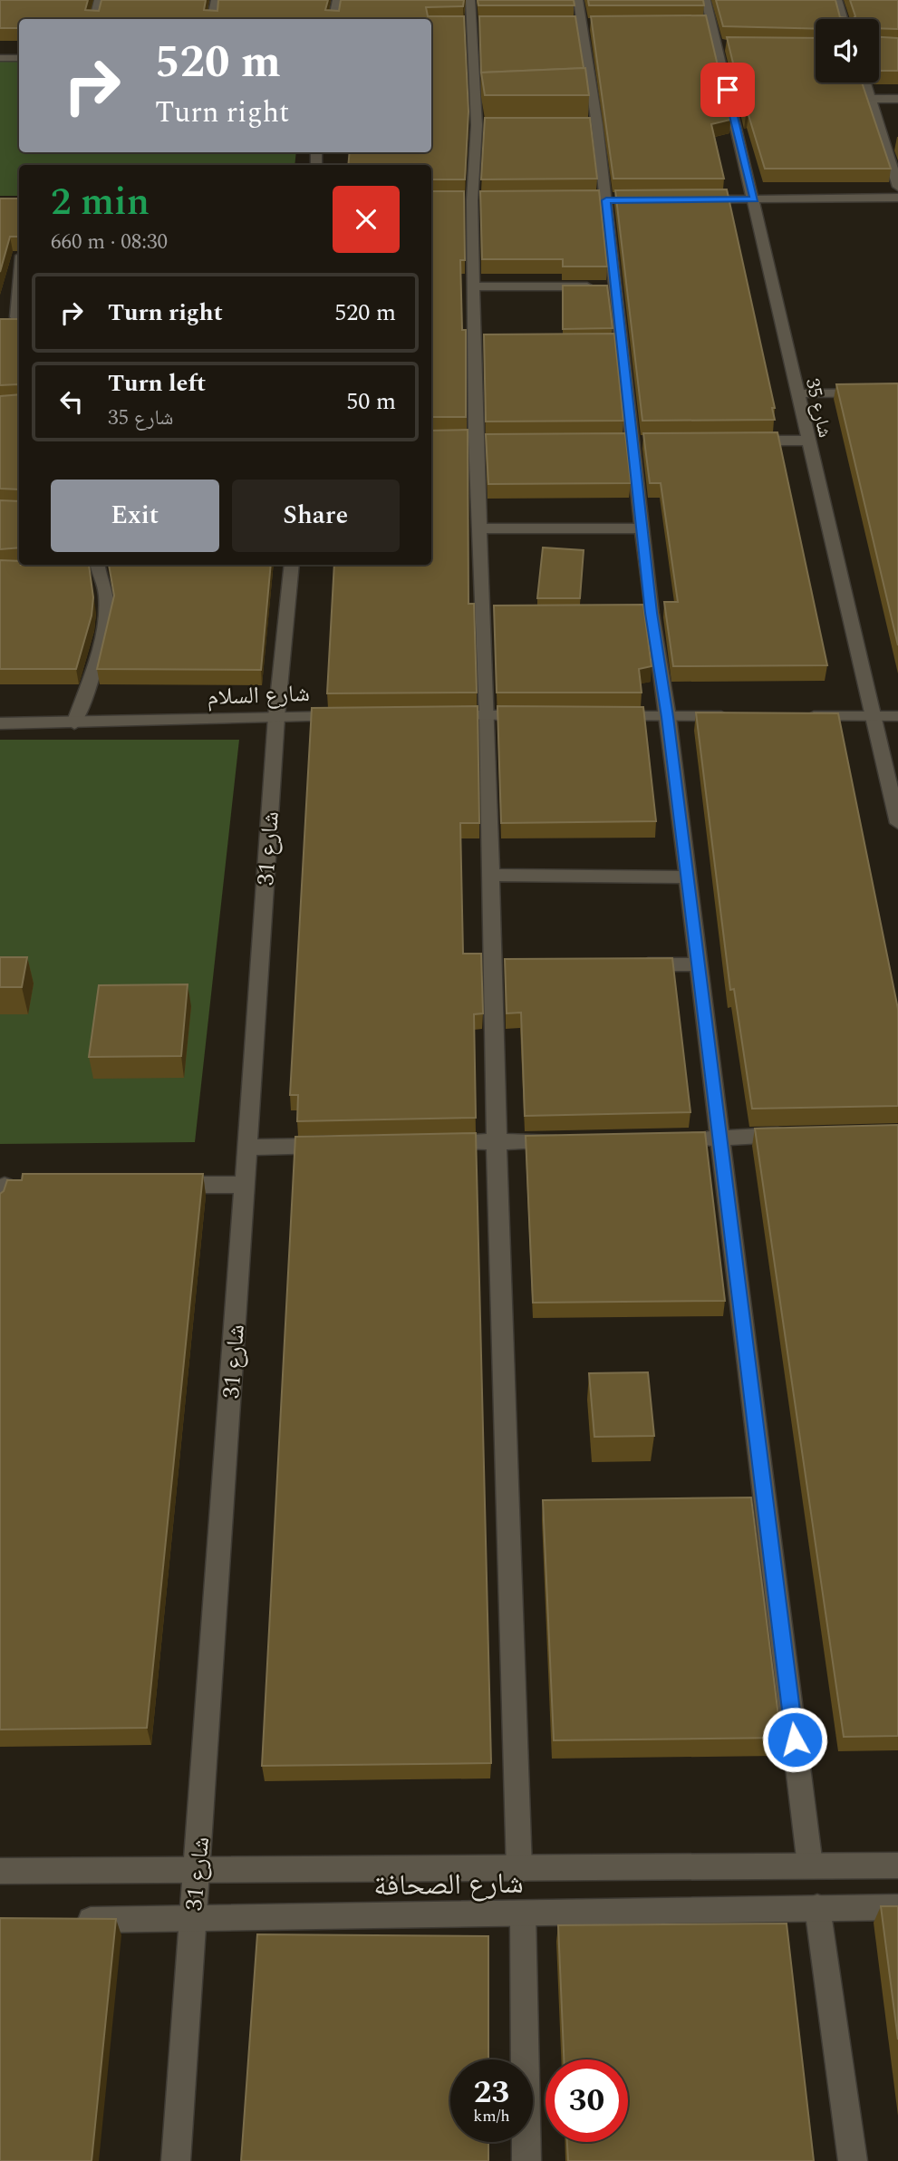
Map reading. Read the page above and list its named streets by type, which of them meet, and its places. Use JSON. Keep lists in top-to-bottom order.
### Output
{
  "streets": {
    "street": [
      "شارع 35",
      "شارع السلام",
      "شارع 31",
      "شارع الصحافة"
    ]
  },
  "crossings": [
    ["شارع السلام", "شارع 31"],
    ["شارع 31", "شارع الصحافة"]
  ],
  "page": {
    "turn": ["520 m", "Turn right"],
    "heading": ["2 min", "660 m · 08:30"],
    "list": [
      {
        "name": "Turn right",
        "value": "520 m"
      },
      {
        "name": "Turn left",
        "note": "شارع 35",
        "value": "50 m"
      }
    ],
    "buttons": ["Exit", "Share"],
    "speed": "23 km/h",
    "limit": "30"
  }
}
